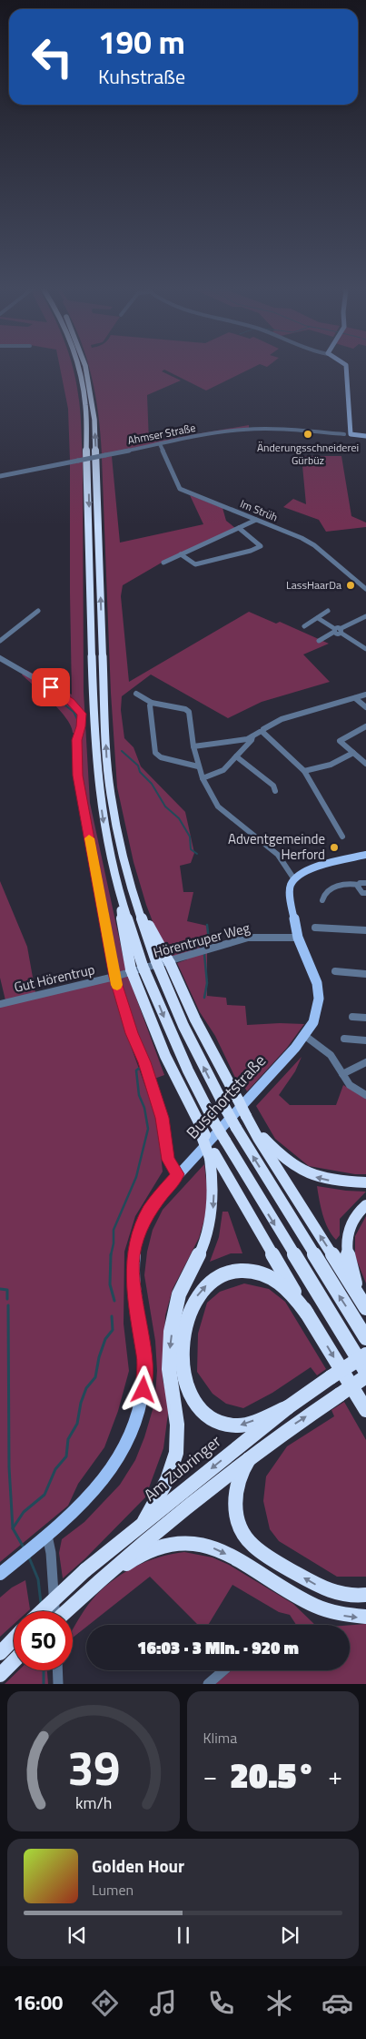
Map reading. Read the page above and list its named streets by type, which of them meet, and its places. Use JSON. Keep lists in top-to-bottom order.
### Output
{
  "streets": {
    "highway": ["Am Zubringer"],
    "main road": ["Ahmser Straße", "Buschortstraße"],
    "street": ["Im Strüh", "Hörentruper Weg", "Gut Hörentrup"]
  },
  "crossings": [
    ["Ahmser Straße", "Im Strüh"],
    ["Hörentruper Weg", "Gut Hörentrup"],
    ["Hörentruper Weg", "Buschortstraße"]
  ],
  "places": ["Änderungsschneiderei Gürbüz", "LassHaarDa", "Adventgemeinde Herford"],
  "page": {
    "turn": ["190 m", "Kuhstraße"],
    "limit": "50",
    "trip": "16:03 · 3 Min. · 920 m",
    "tile": "Klima",
    "heat": ["−", "20.5°", "+"],
    "song": ["Golden Hour", "Lumen"],
    "tabs": "16:00",
    "gauge": ["39", "km/h"]
  }
}
